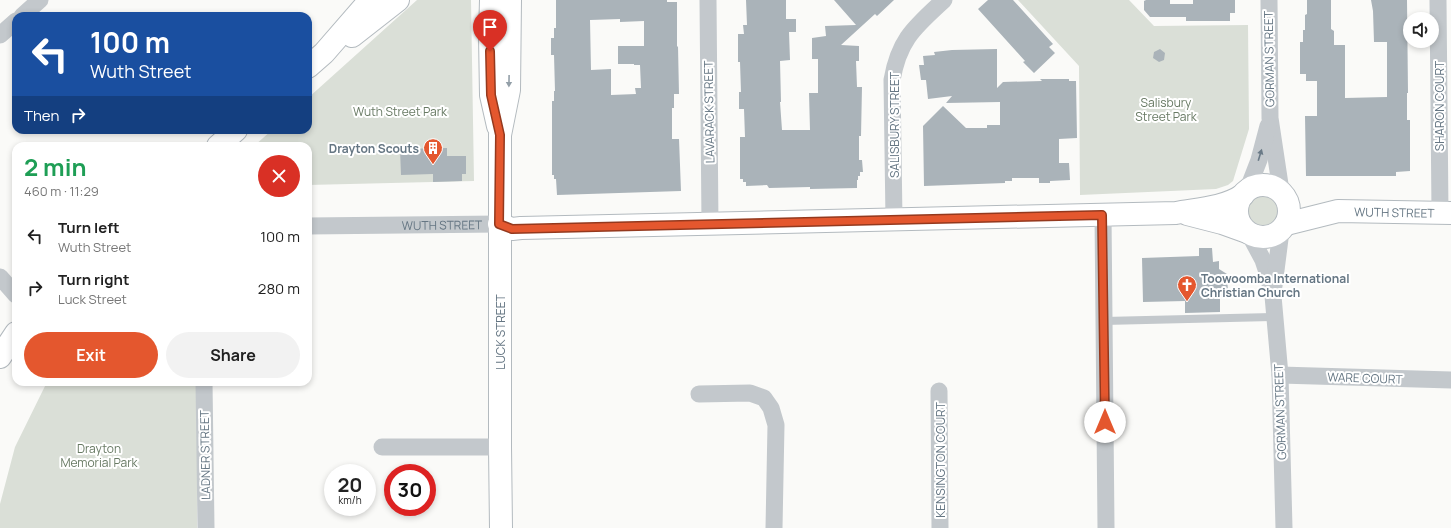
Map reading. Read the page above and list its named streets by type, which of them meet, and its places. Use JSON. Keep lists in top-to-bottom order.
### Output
{
  "streets": {
    "street": [
      "GORMAN STREET",
      "SHARON COURT",
      "LAVARACK STREET",
      "SALISBURY STREET",
      "WUTH STREET",
      "LUCK STREET",
      "WARE COURT",
      "LADNER STREET",
      "KENSINGTON COURT"
    ]
  },
  "crossings": [
    ["GORMAN STREET", "WUTH STREET"],
    ["GORMAN STREET", "WARE COURT"],
    ["SHARON COURT", "WUTH STREET"],
    ["LAVARACK STREET", "WUTH STREET"],
    ["SALISBURY STREET", "WUTH STREET"],
    ["WUTH STREET", "LUCK STREET"]
  ],
  "parks": ["Salisbury Street Park", "Wuth Street Park", "Drayton Memorial Park"],
  "places": {
    "building": ["Drayton Scouts"],
    "church": ["Toowoomba International Christian Church"]
  },
  "page": {
    "turn": ["100 m", "Wuth Street"],
    "then": "Then",
    "heading": ["2 min", "460 m · 11:29"],
    "list": [
      {
        "name": "Turn left",
        "note": "Wuth Street",
        "value": "100 m"
      },
      {
        "name": "Turn right",
        "note": "Luck Street",
        "value": "280 m"
      }
    ],
    "buttons": ["Exit", "Share"],
    "speed": "20 km/h",
    "limit": "30"
  }
}
